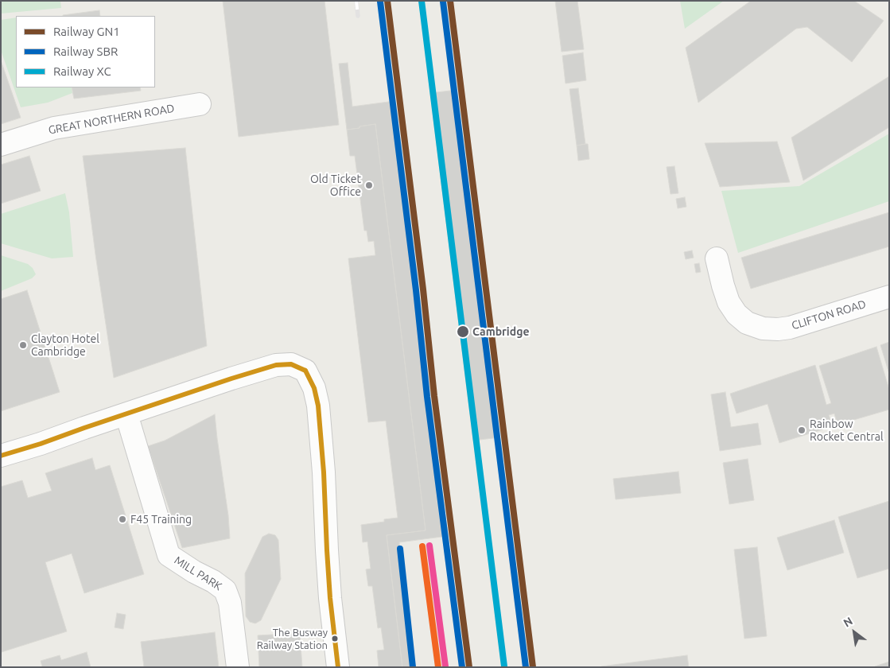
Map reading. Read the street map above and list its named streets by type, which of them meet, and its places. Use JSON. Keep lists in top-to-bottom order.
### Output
{
  "streets": {
    "street": ["GREAT NORTHERN ROAD", "CLIFTON ROAD", "MILL PARK"]
  },
  "places": [
    "Old Ticket Office",
    "Cambridge",
    "Clayton Hotel Cambridge",
    "Rainbow Rocket Central",
    "F45 Training",
    "The Busway Railway Station"
  ],
  "lines": ["rail line GN1", "rail line XC", "rail line SBR"],
  "legend": ["Railway GN1", "Railway SBR", "Railway XC"],
  "north": "top left"
}
